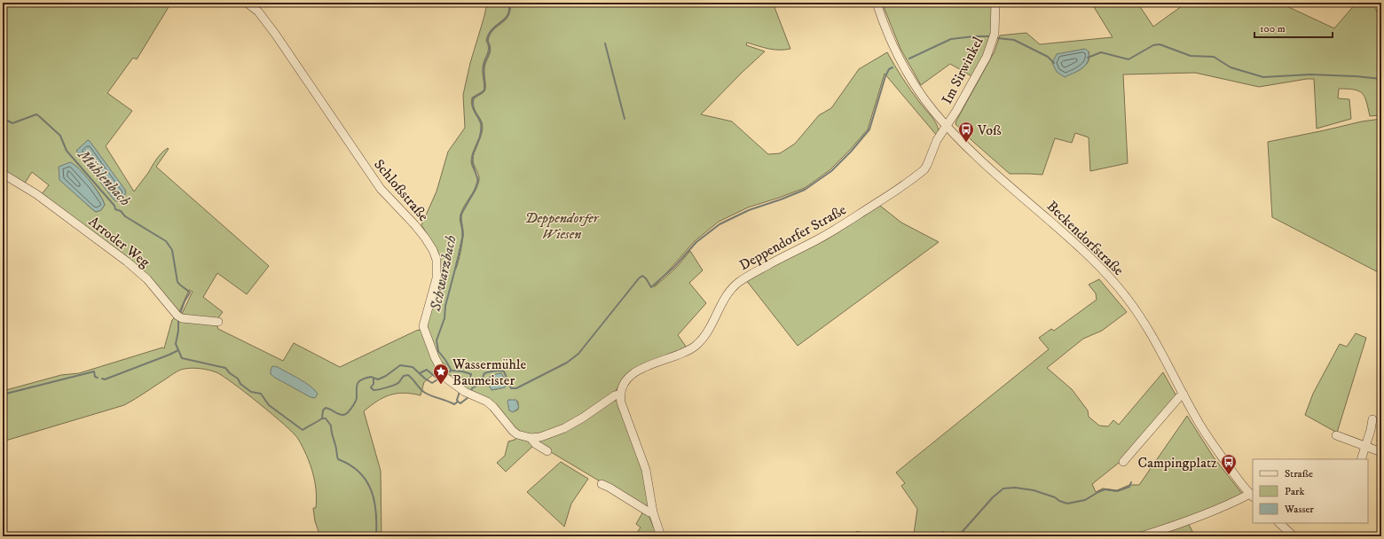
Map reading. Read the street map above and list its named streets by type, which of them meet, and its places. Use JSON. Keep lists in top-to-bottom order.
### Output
{
  "streets": {
    "street": [
      "Im Sirwinkel",
      "Schloßstraße",
      "Deppendorfer Straße",
      "Beckendorfstraße",
      "Arroder Weg"
    ]
  },
  "crossings": [
    ["Im Sirwinkel", "Deppendorfer Straße"],
    ["Im Sirwinkel", "Beckendorfstraße"],
    ["Deppendorfer Straße", "Beckendorfstraße"]
  ],
  "water": ["Mühlenbach", "Schwarzbach"],
  "parks": ["Deppendorfer Wiesen"],
  "places": {
    "bus stop": ["Voß", "Campingplatz"],
    "place": ["Wassermühle Baumeister"]
  },
  "legend": ["Straße", "Park", "Wasser"],
  "scale_bar": "100 m"
}
